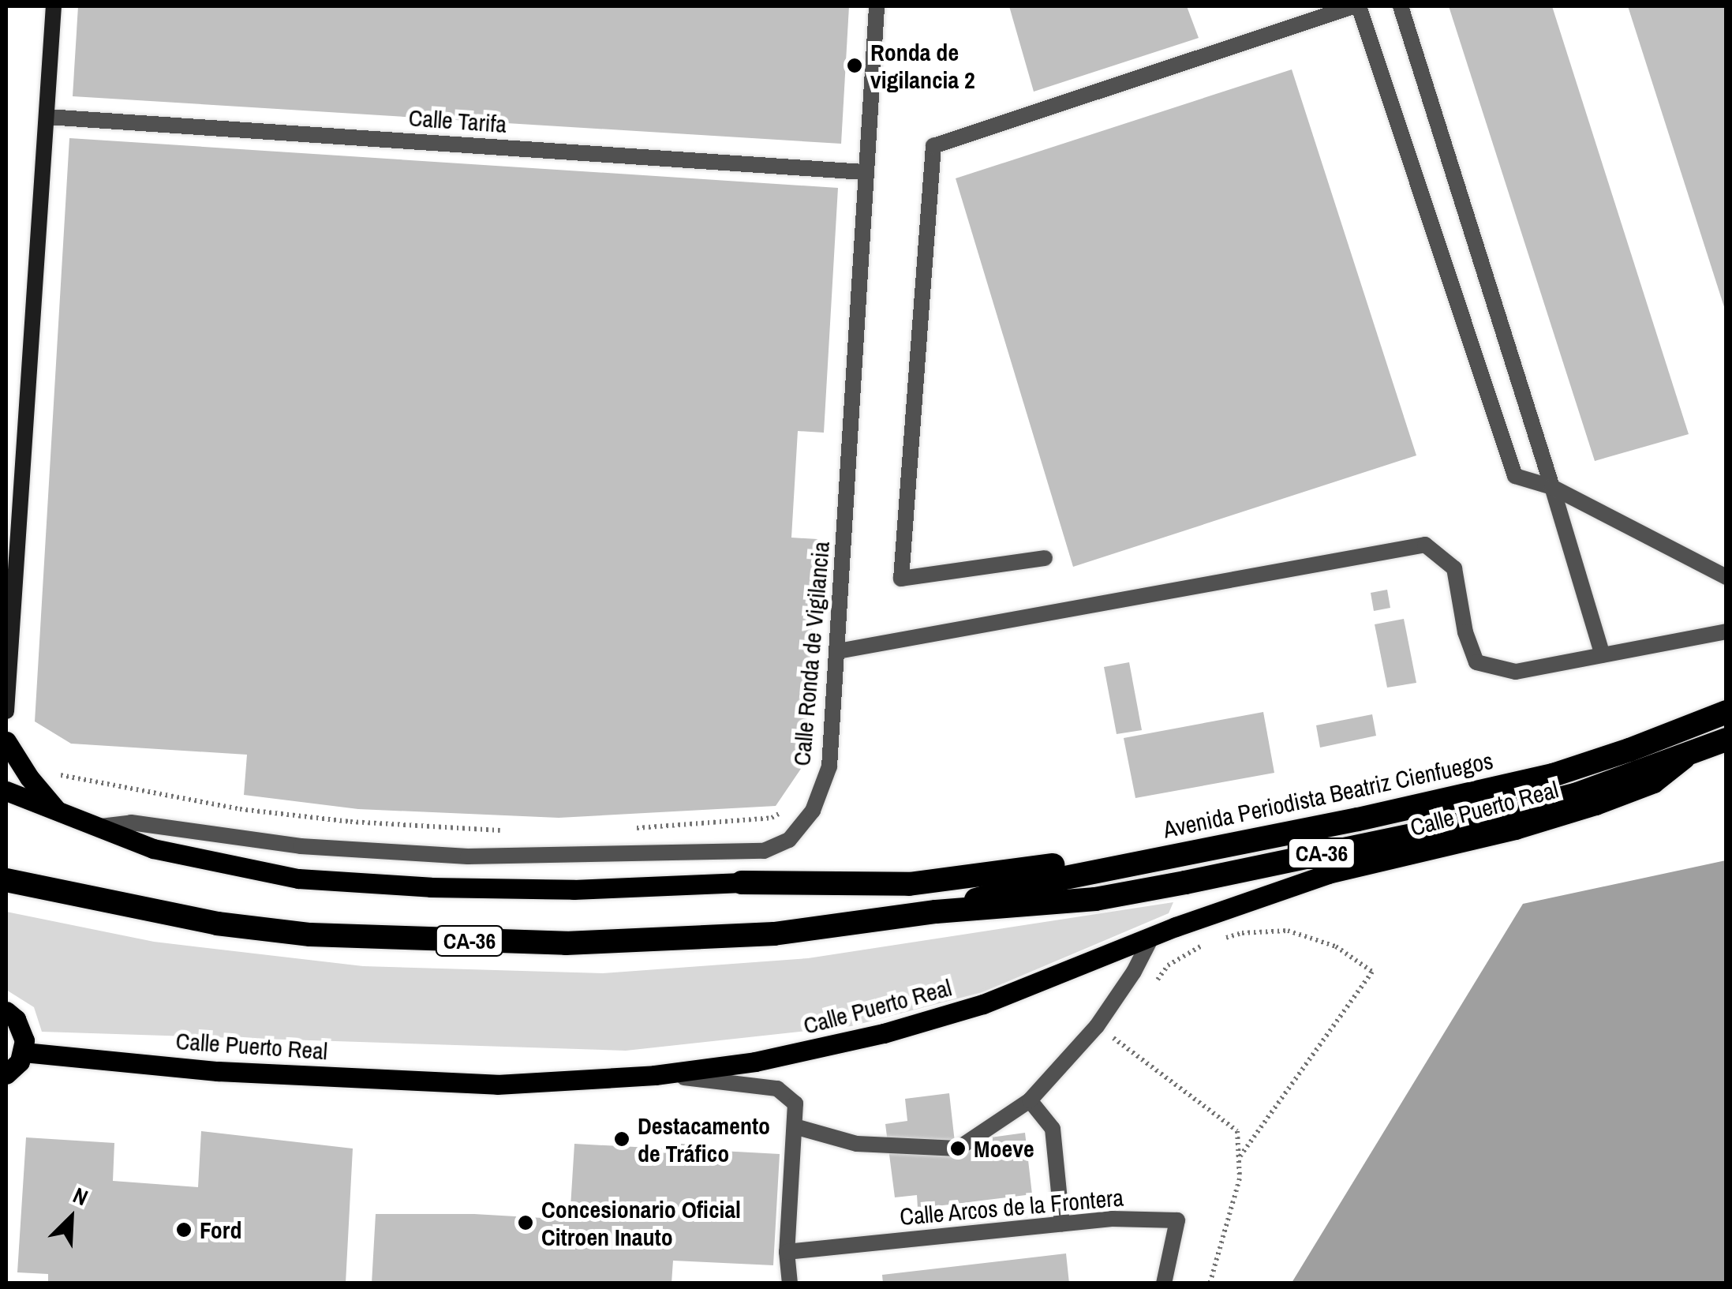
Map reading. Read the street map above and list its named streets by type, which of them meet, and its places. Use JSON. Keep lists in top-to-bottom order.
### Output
{
  "streets": {
    "highway": ["Avenida Periodista Beatriz Cienfuegos", "CA-36"],
    "main road": ["Calle Puerto Real"],
    "street": ["Calle Tarifa", "Calle Ronda de Vigilancia", "Calle Arcos de la Frontera"]
  },
  "crossings": [
    ["Calle Tarifa", "Calle Ronda de Vigilancia"],
    ["Avenida Periodista Beatriz Cienfuegos", "Calle Puerto Real"]
  ],
  "places": [
    "Ronda de vigilancia 2",
    "Destacamento de Tráfico",
    "Moeve",
    "Concesionario Oficial Citroen Inauto",
    "Ford"
  ],
  "north": "top right"
}
